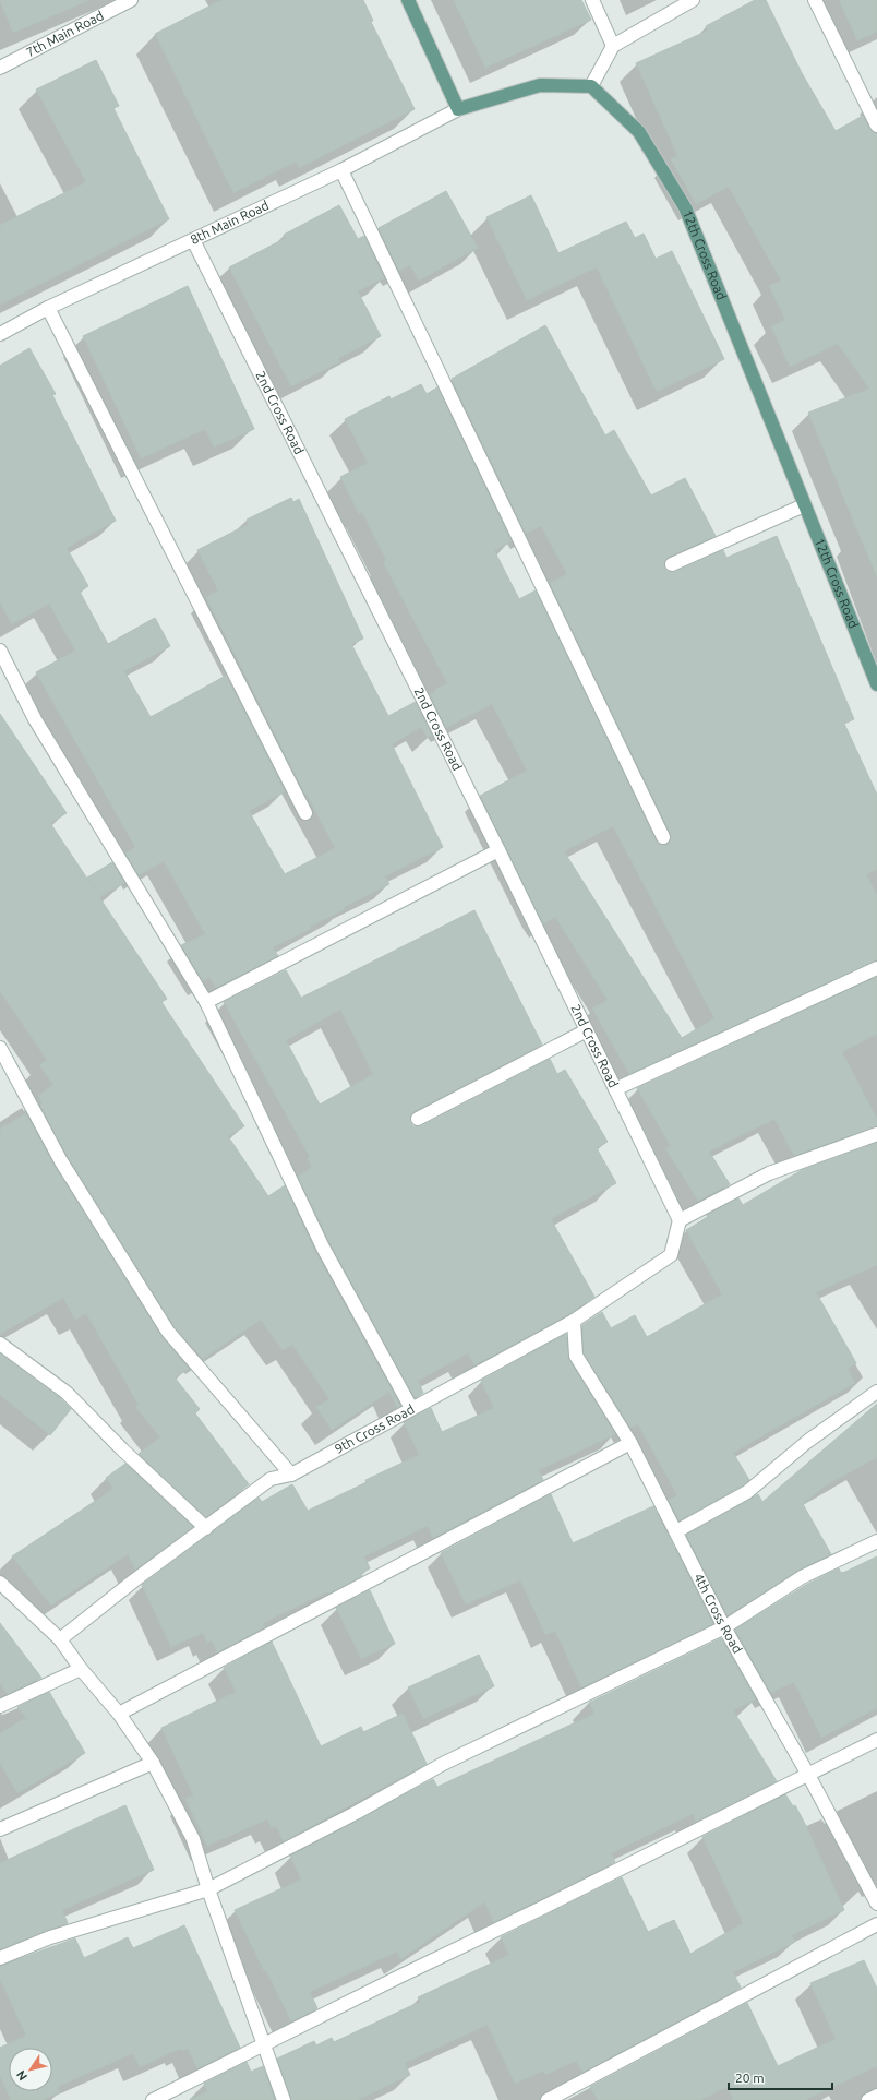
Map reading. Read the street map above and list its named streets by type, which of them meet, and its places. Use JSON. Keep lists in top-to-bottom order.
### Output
{
  "streets": {
    "main road": ["12th Cross Road"],
    "street": [
      "7th Main Road",
      "8th Main Road",
      "2nd Cross Road",
      "9th Cross Road",
      "4th Cross Road"
    ]
  },
  "crossings": [
    ["8th Main Road", "2nd Cross Road"],
    ["2nd Cross Road", "9th Cross Road"],
    ["9th Cross Road", "4th Cross Road"]
  ],
  "scale_bar": "20 m",
  "north": "bottom left"
}
